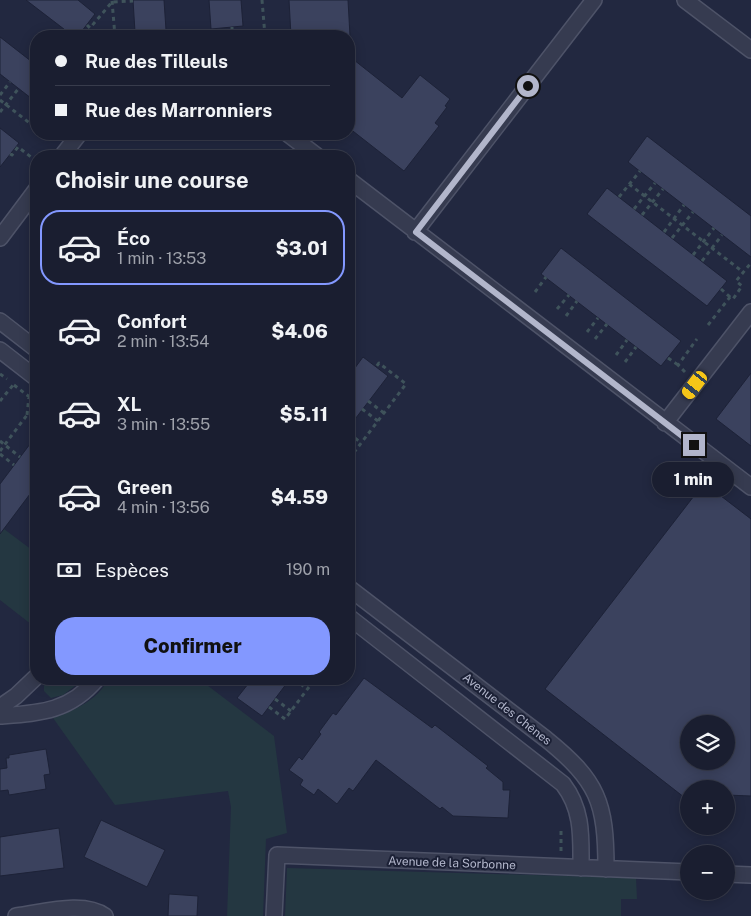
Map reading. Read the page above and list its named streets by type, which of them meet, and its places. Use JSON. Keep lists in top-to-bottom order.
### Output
{
  "streets": {
    "street": ["Avenue des Chênes", "Avenue de la Sorbonne"]
  },
  "crossings": [
    ["Avenue des Chênes", "Avenue de la Sorbonne"]
  ],
  "page": {
    "banner": ["Rue des Tilleuls", "Rue des Marronniers"],
    "heading": "Choisir une course",
    "list": [
      {
        "name": "Éco",
        "note": "1 min · 13:53",
        "value": "$3.01"
      },
      {
        "name": "Confort",
        "note": "2 min · 13:54",
        "value": "$4.06"
      },
      {
        "name": "XL",
        "note": "3 min · 13:55",
        "value": "$5.11"
      },
      {
        "name": "Green",
        "note": "4 min · 13:56",
        "value": "$4.59"
      }
    ],
    "bubble": "1 min",
    "pay": ["Espèces", "190 m"],
    "buttons": "Confirmer",
    "map_buttons": ["+", "−"]
  }
}
